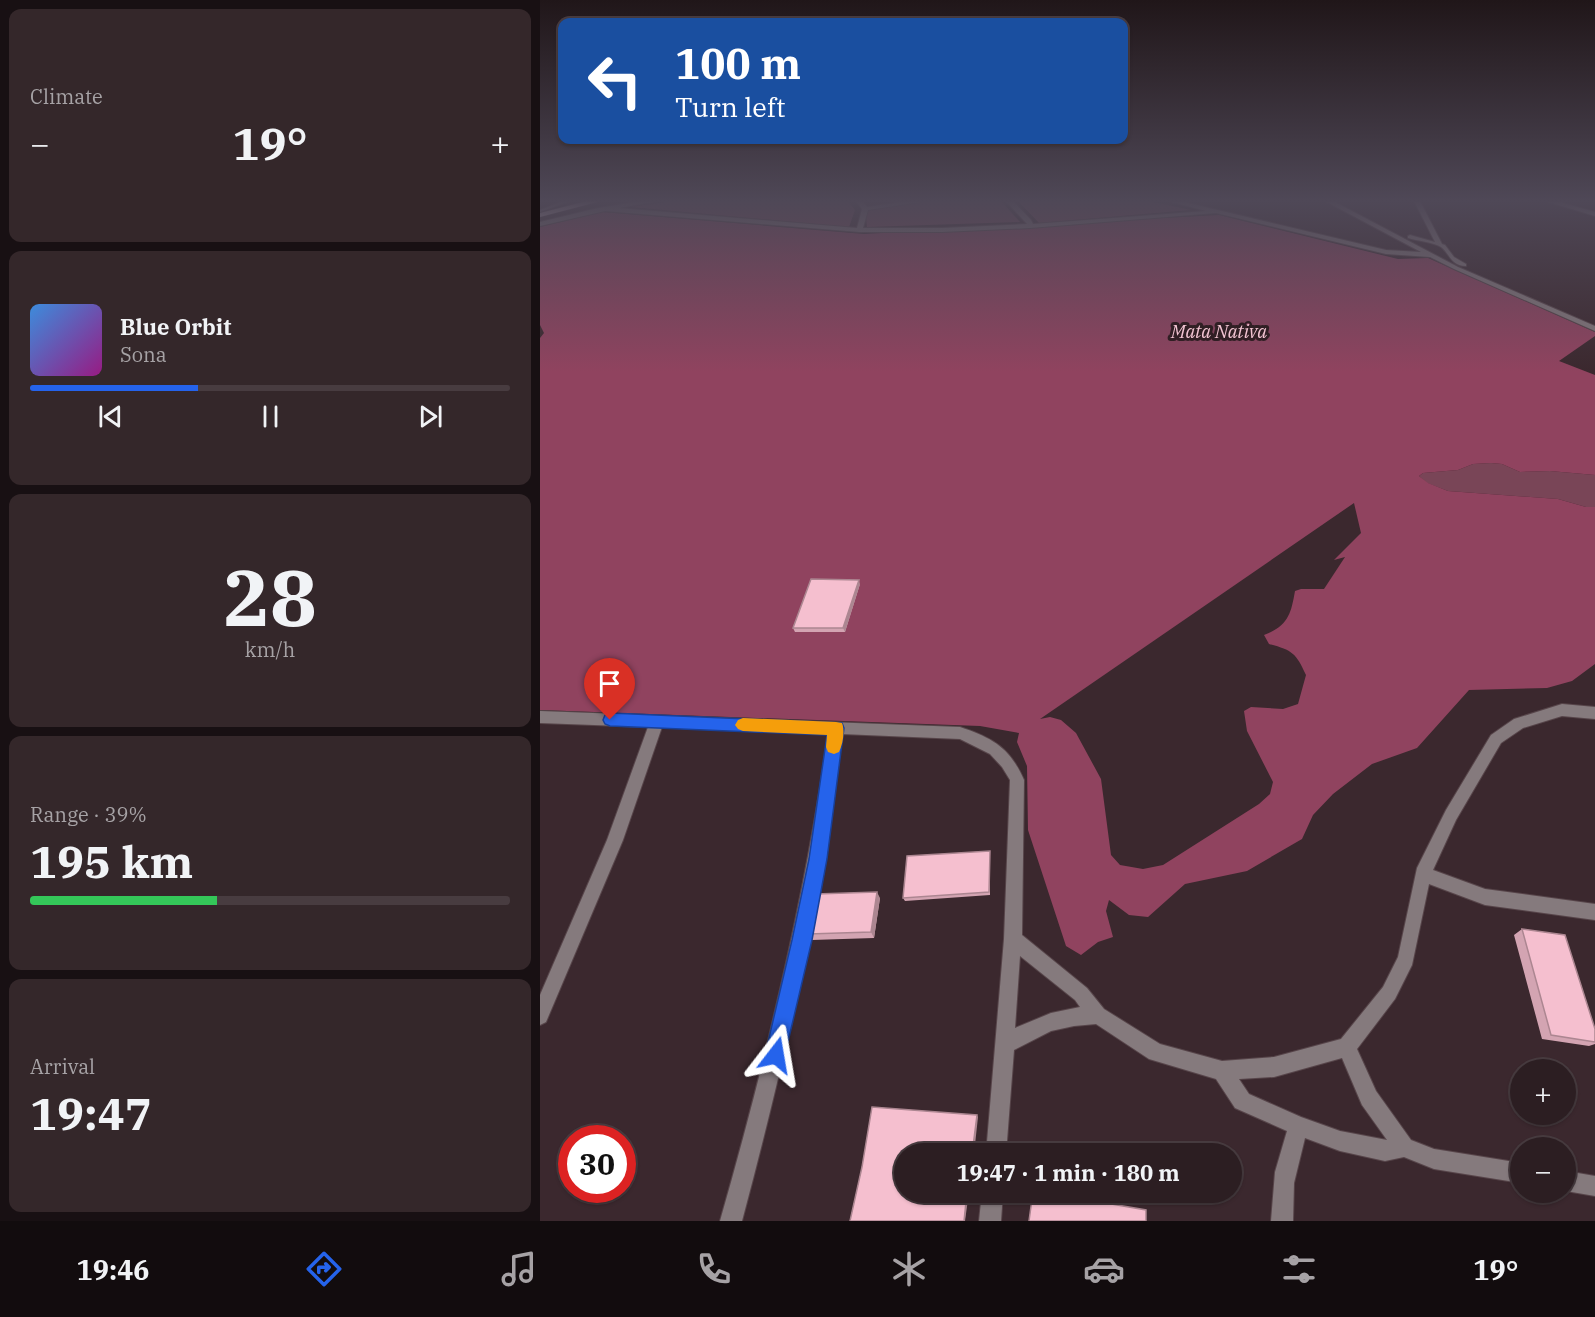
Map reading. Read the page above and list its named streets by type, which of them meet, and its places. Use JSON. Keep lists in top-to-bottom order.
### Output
{
  "parks": ["Mata Nativa"],
  "page": {
    "tile": [
      "Climate",
      ["28", "km/h"],
      ["Range · 39%", "195 km"],
      ["Arrival", "19:47"]
    ],
    "turn": ["100 m", "Turn left"],
    "heat": ["−", "19°", "+"],
    "song": ["Blue Orbit", "Sona"],
    "map_buttons": ["+", "−"],
    "limit": "30",
    "trip": "19:47 · 1 min · 180 m",
    "tabs": ["19:46", "19°"]
  }
}
